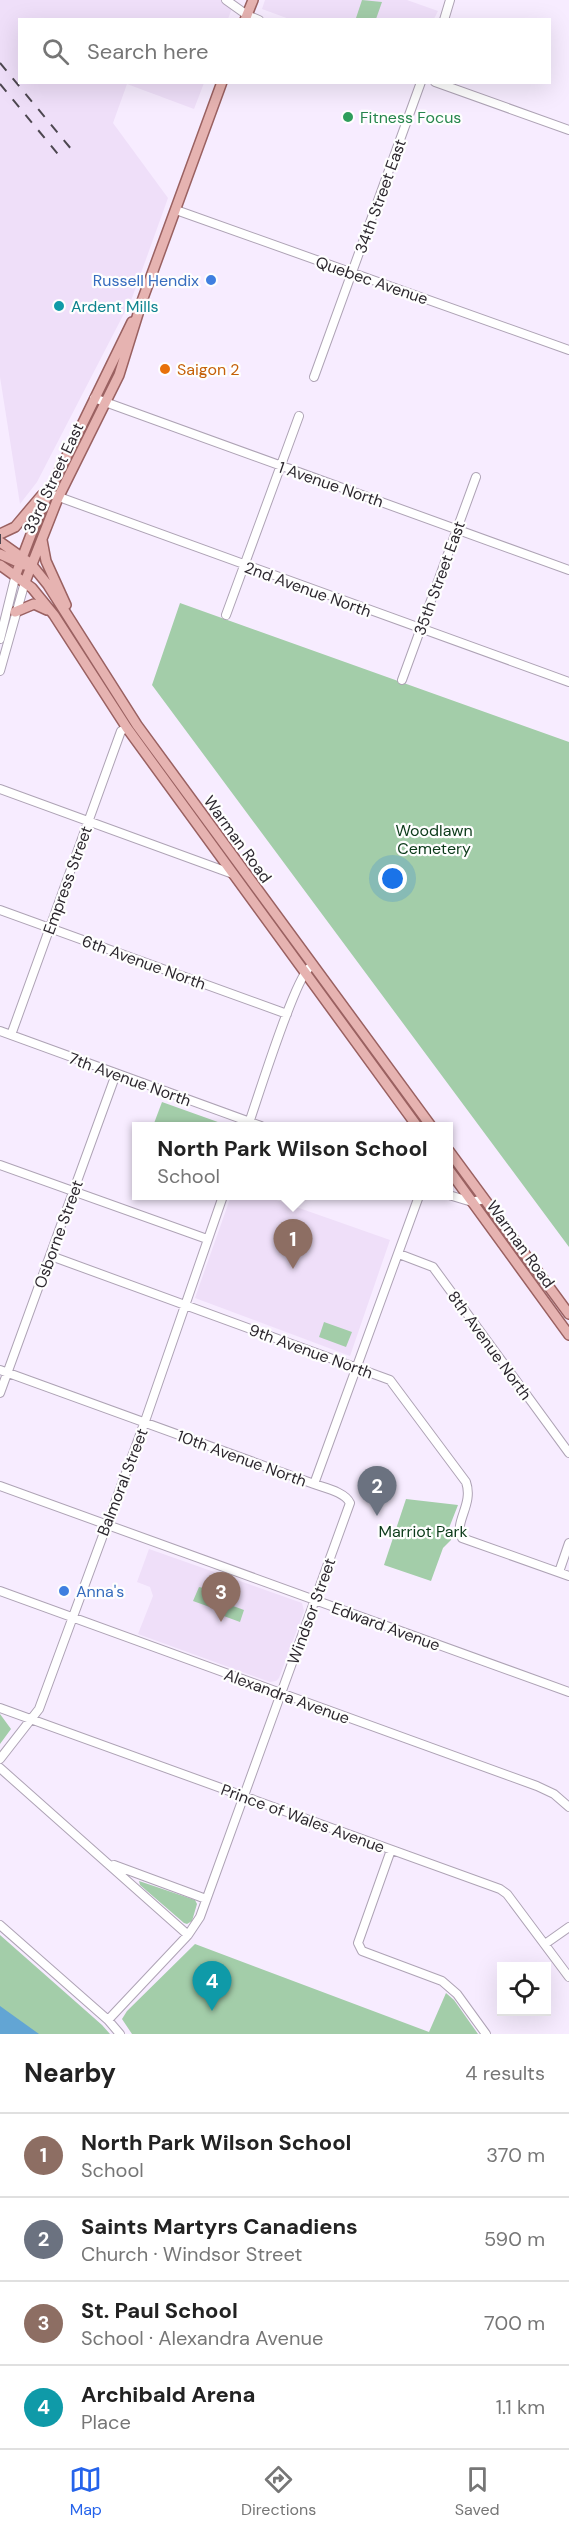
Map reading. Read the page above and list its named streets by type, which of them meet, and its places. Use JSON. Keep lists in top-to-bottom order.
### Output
{
  "streets": {
    "main road": ["33rd Street East", "Warman Road"],
    "street": [
      "34th Street East",
      "Quebec Avenue",
      "1 Avenue North",
      "35th Street East",
      "2nd Avenue North",
      "Empress Street",
      "6th Avenue North",
      "7th Avenue North",
      "Osborne Street",
      "8th Avenue North",
      "9th Avenue North",
      "10th Avenue North",
      "Balmoral Street",
      "Windsor Street",
      "Edward Avenue",
      "Alexandra Avenue",
      "Prince of Wales Avenue"
    ]
  },
  "crossings": [
    ["34th Street East", "Quebec Avenue"],
    ["Quebec Avenue", "33rd Street East"],
    ["33rd Street East", "1 Avenue North"],
    ["33rd Street East", "2nd Avenue North"],
    ["33rd Street East", "Warman Road"],
    ["1 Avenue North", "35th Street East"],
    ["35th Street East", "2nd Avenue North"],
    ["Warman Road", "Empress Street"],
    ["Empress Street", "6th Avenue North"],
    ["Empress Street", "7th Avenue North"],
    ["7th Avenue North", "Osborne Street"],
    ["Osborne Street", "9th Avenue North"],
    ["Osborne Street", "10th Avenue North"],
    ["9th Avenue North", "Balmoral Street"],
    ["10th Avenue North", "Balmoral Street"],
    ["10th Avenue North", "Windsor Street"],
    ["Balmoral Street", "Edward Avenue"],
    ["Balmoral Street", "Alexandra Avenue"],
    ["Balmoral Street", "Prince of Wales Avenue"],
    ["Windsor Street", "Edward Avenue"],
    ["Windsor Street", "Alexandra Avenue"],
    ["Windsor Street", "Prince of Wales Avenue"]
  ],
  "parks": ["Woodlawn Cemetery", "Marriot Park"],
  "places": [
    "Fitness Focus",
    "Russell Hendix",
    "Ardent Mills",
    "Saigon 2",
    "Anna's"
  ],
  "page": {
    "search": "Search here",
    "popup": ["North Park Wilson School", "School"],
    "pins": [
      "1",
      "2",
      "3",
      "4"
    ],
    "heading": ["Nearby", "4 results"],
    "list": [
      {
        "mark": "1",
        "name": "North Park Wilson School",
        "note": "School",
        "value": "370 m"
      },
      {
        "mark": "2",
        "name": "Saints Martyrs Canadiens",
        "note": "Church · Windsor Street",
        "value": "590 m"
      },
      {
        "mark": "3",
        "name": "St. Paul School",
        "note": "School · Alexandra Avenue",
        "value": "700 m"
      },
      {
        "mark": "4",
        "name": "Archibald Arena",
        "note": "Place",
        "value": "1.1 km"
      }
    ],
    "nav": ["Map", "Directions", "Saved"]
  }
}
